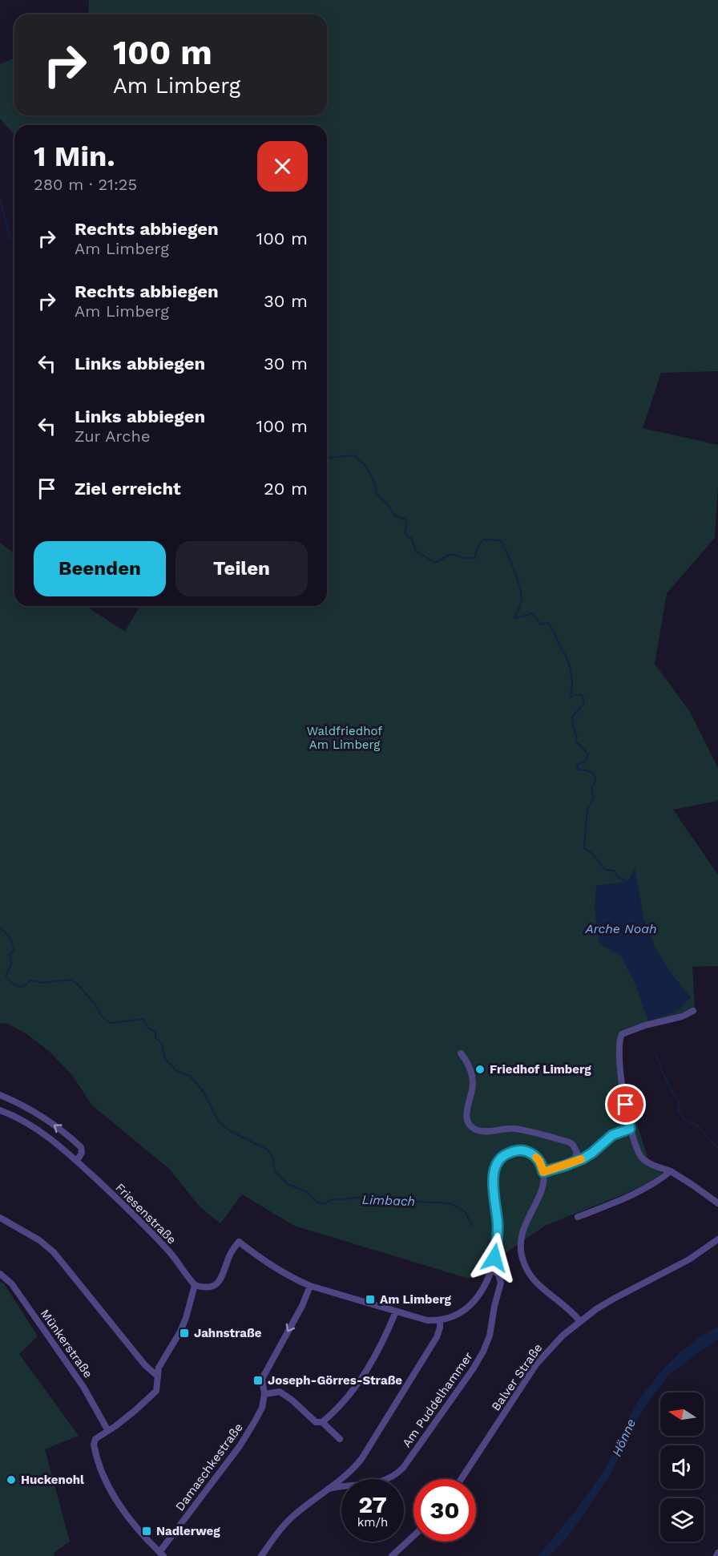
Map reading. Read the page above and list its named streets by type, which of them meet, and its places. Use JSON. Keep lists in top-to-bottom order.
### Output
{
  "streets": {
    "street": [
      "Friesenstraße",
      "Münkerstraße",
      "Balver Straße",
      "Am Puddelhammer",
      "Damaschkestraße"
    ]
  },
  "one_way": ["Damaschkestraße"],
  "water": ["Arche Noah", "Limbach", "Hönne"],
  "parks": ["Waldfriedhof Am Limberg"],
  "places": {
    "other": ["Friedhof Limberg", "Huckenohl"],
    "transit": [
      "Am Limberg",
      "Jahnstraße",
      "Joseph-Görres-Straße",
      "Nadlerweg"
    ]
  },
  "north": "left",
  "page": {
    "turn": ["100 m", "Am Limberg"],
    "heading": ["1 Min.", "280 m · 21:25"],
    "list": [
      {
        "name": "Rechts abbiegen",
        "note": "Am Limberg",
        "value": "100 m"
      },
      {
        "name": "Rechts abbiegen",
        "note": "Am Limberg",
        "value": "30 m"
      },
      {
        "name": "Links abbiegen",
        "value": "30 m"
      },
      {
        "name": "Links abbiegen",
        "note": "Zur Arche",
        "value": "100 m"
      },
      {
        "name": "Ziel erreicht",
        "value": "20 m"
      }
    ],
    "buttons": ["Beenden", "Teilen"],
    "speed": "27 km/h",
    "limit": "30"
  }
}
